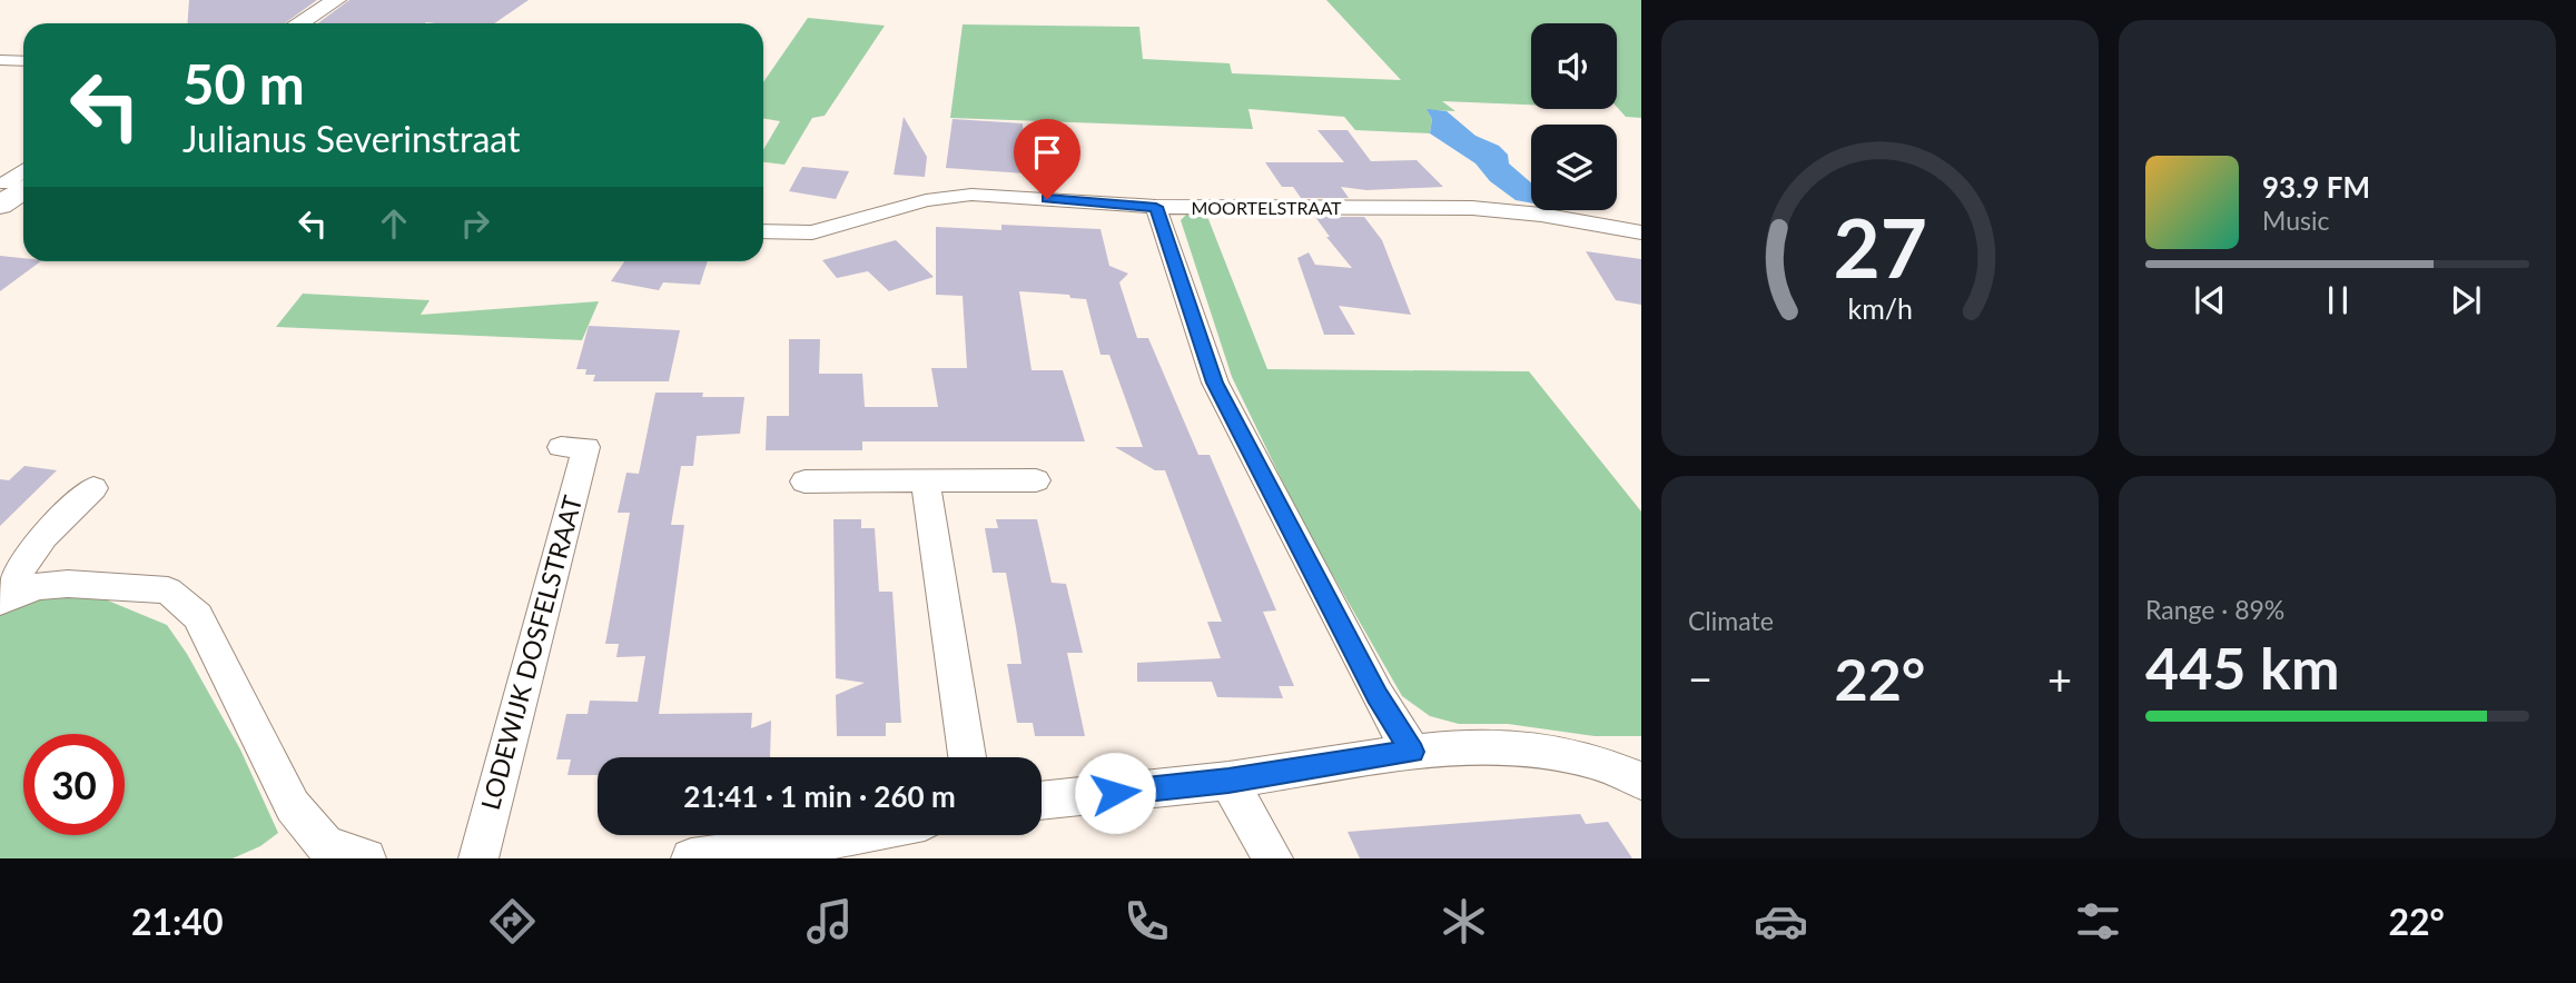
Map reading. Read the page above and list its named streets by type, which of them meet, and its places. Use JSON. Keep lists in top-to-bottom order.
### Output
{
  "streets": {
    "street": ["MOORTELSTRAAT", "LODEWIJK DOSFELSTRAAT"]
  },
  "page": {
    "turn": ["50 m", "Julianus Severinstraat"],
    "song": ["93.9 FM", "Music"],
    "tile": [
      "Climate",
      ["Range · 89%", "445 km"]
    ],
    "heat": ["−", "22°", "+"],
    "limit": "30",
    "trip": "21:41 · 1 min · 260 m",
    "tabs": ["21:40", "22°"],
    "gauge": ["27", "km/h"]
  }
}
